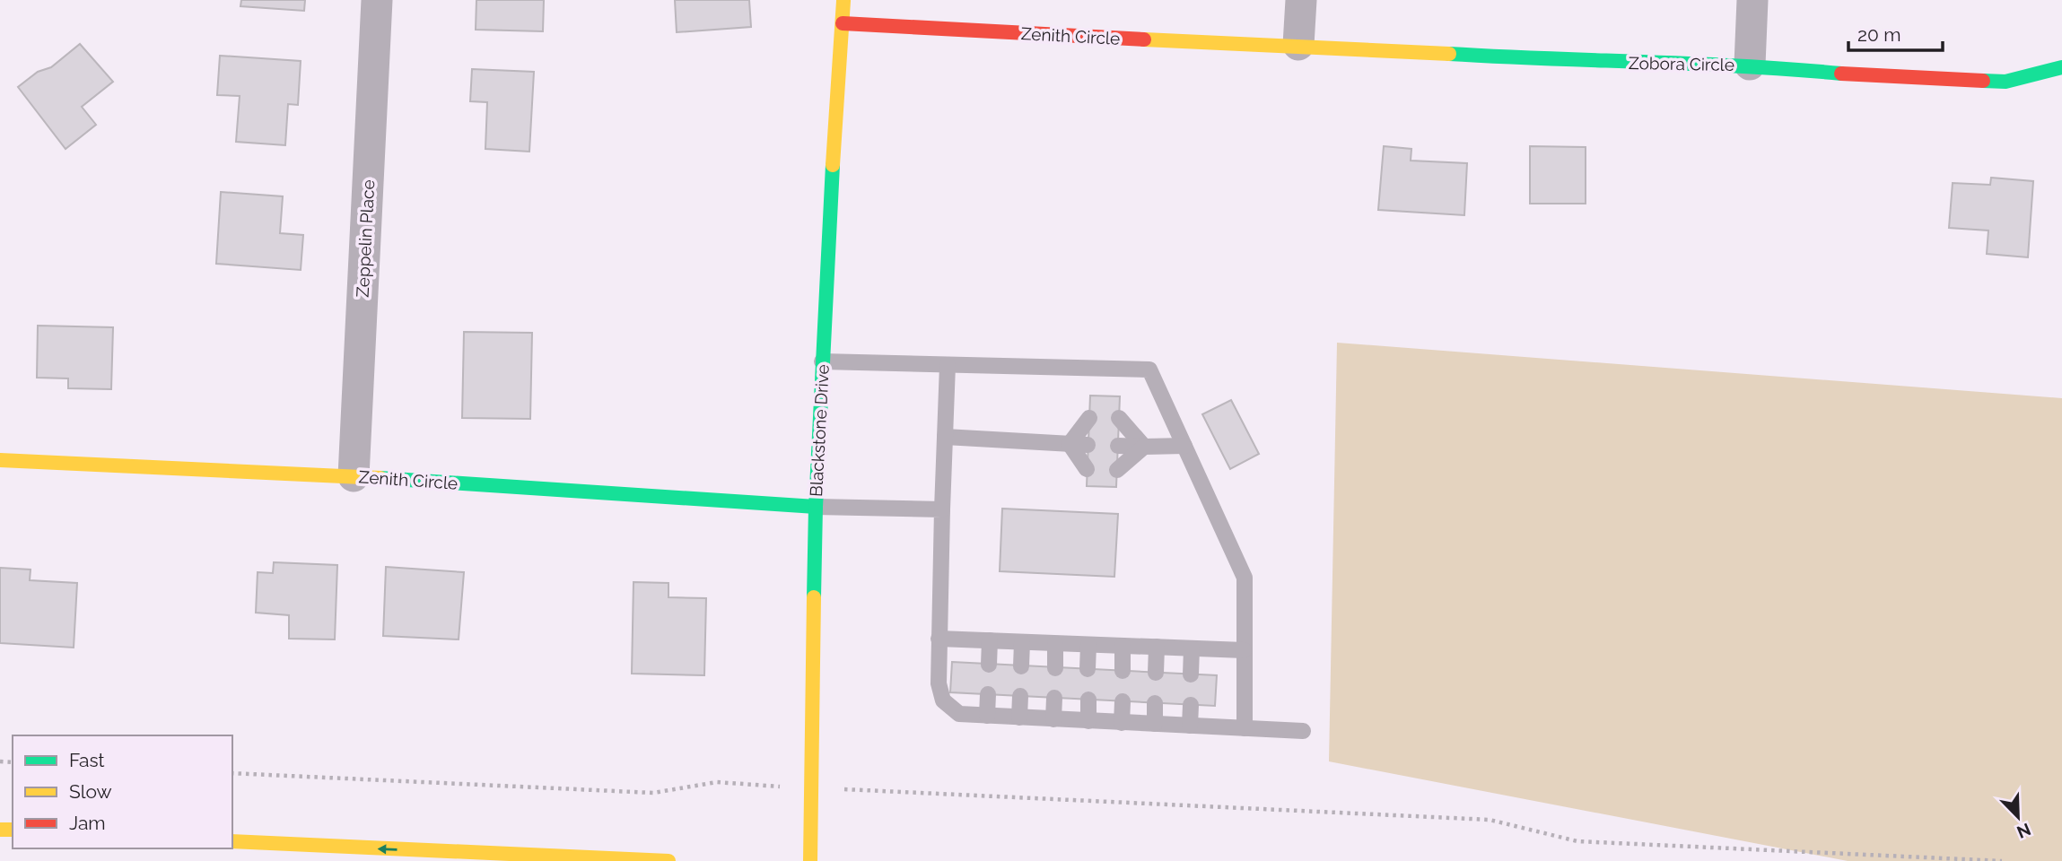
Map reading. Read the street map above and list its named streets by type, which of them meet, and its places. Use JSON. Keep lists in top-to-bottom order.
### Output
{
  "streets": {
    "main road": ["Zenith Circle", "Zobora Circle", "Blackstone Drive"],
    "street": ["Zeppelin Place"]
  },
  "crossings": [
    ["Zenith Circle", "Zobora Circle"],
    ["Zenith Circle", "Zeppelin Place"],
    ["Zenith Circle", "Blackstone Drive"]
  ],
  "legend": ["Fast", "Slow", "Jam"],
  "scale_bar": "20 m",
  "north": "bottom right"
}
